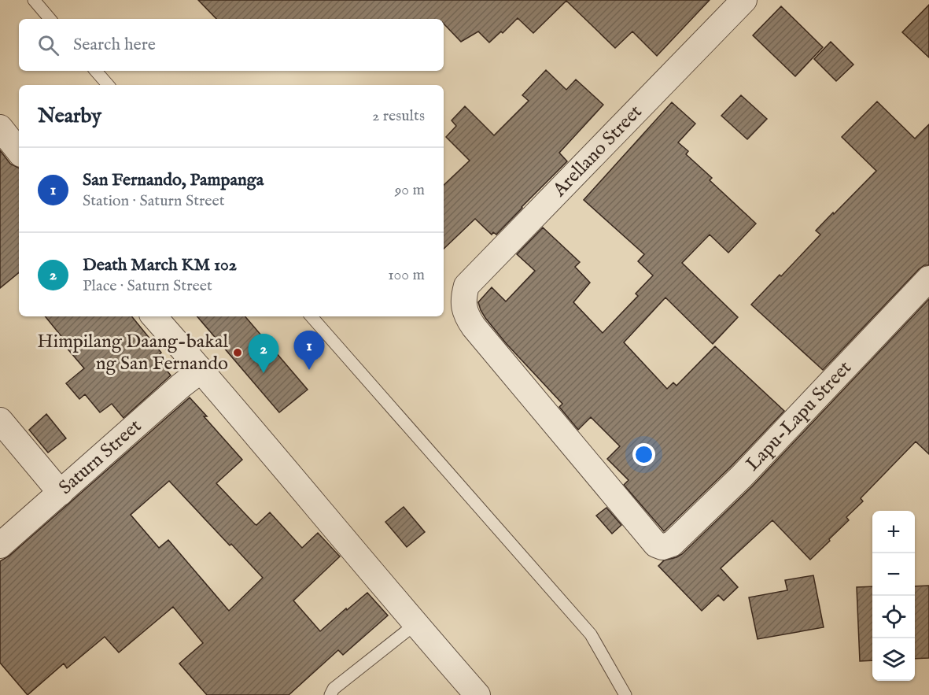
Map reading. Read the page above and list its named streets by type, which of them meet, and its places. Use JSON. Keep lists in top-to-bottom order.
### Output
{
  "streets": {
    "street": ["Arellano Street", "Lapu-Lapu Street", "Saturn Street"]
  },
  "crossings": [
    ["Arellano Street", "Lapu-Lapu Street"]
  ],
  "places": ["Himpilang Daang-bakal ng San Fernando"],
  "page": {
    "search": "Search here",
    "heading": ["Nearby", "2 results"],
    "list": [
      {
        "mark": "1",
        "name": "San Fernando, Pampanga",
        "note": "Station · Saturn Street",
        "value": "90 m"
      },
      {
        "mark": "2",
        "name": "Death March KM 102",
        "note": "Place · Saturn Street",
        "value": "100 m"
      }
    ],
    "pins": ["1", "2"],
    "map_buttons": ["+", "−"]
  }
}
